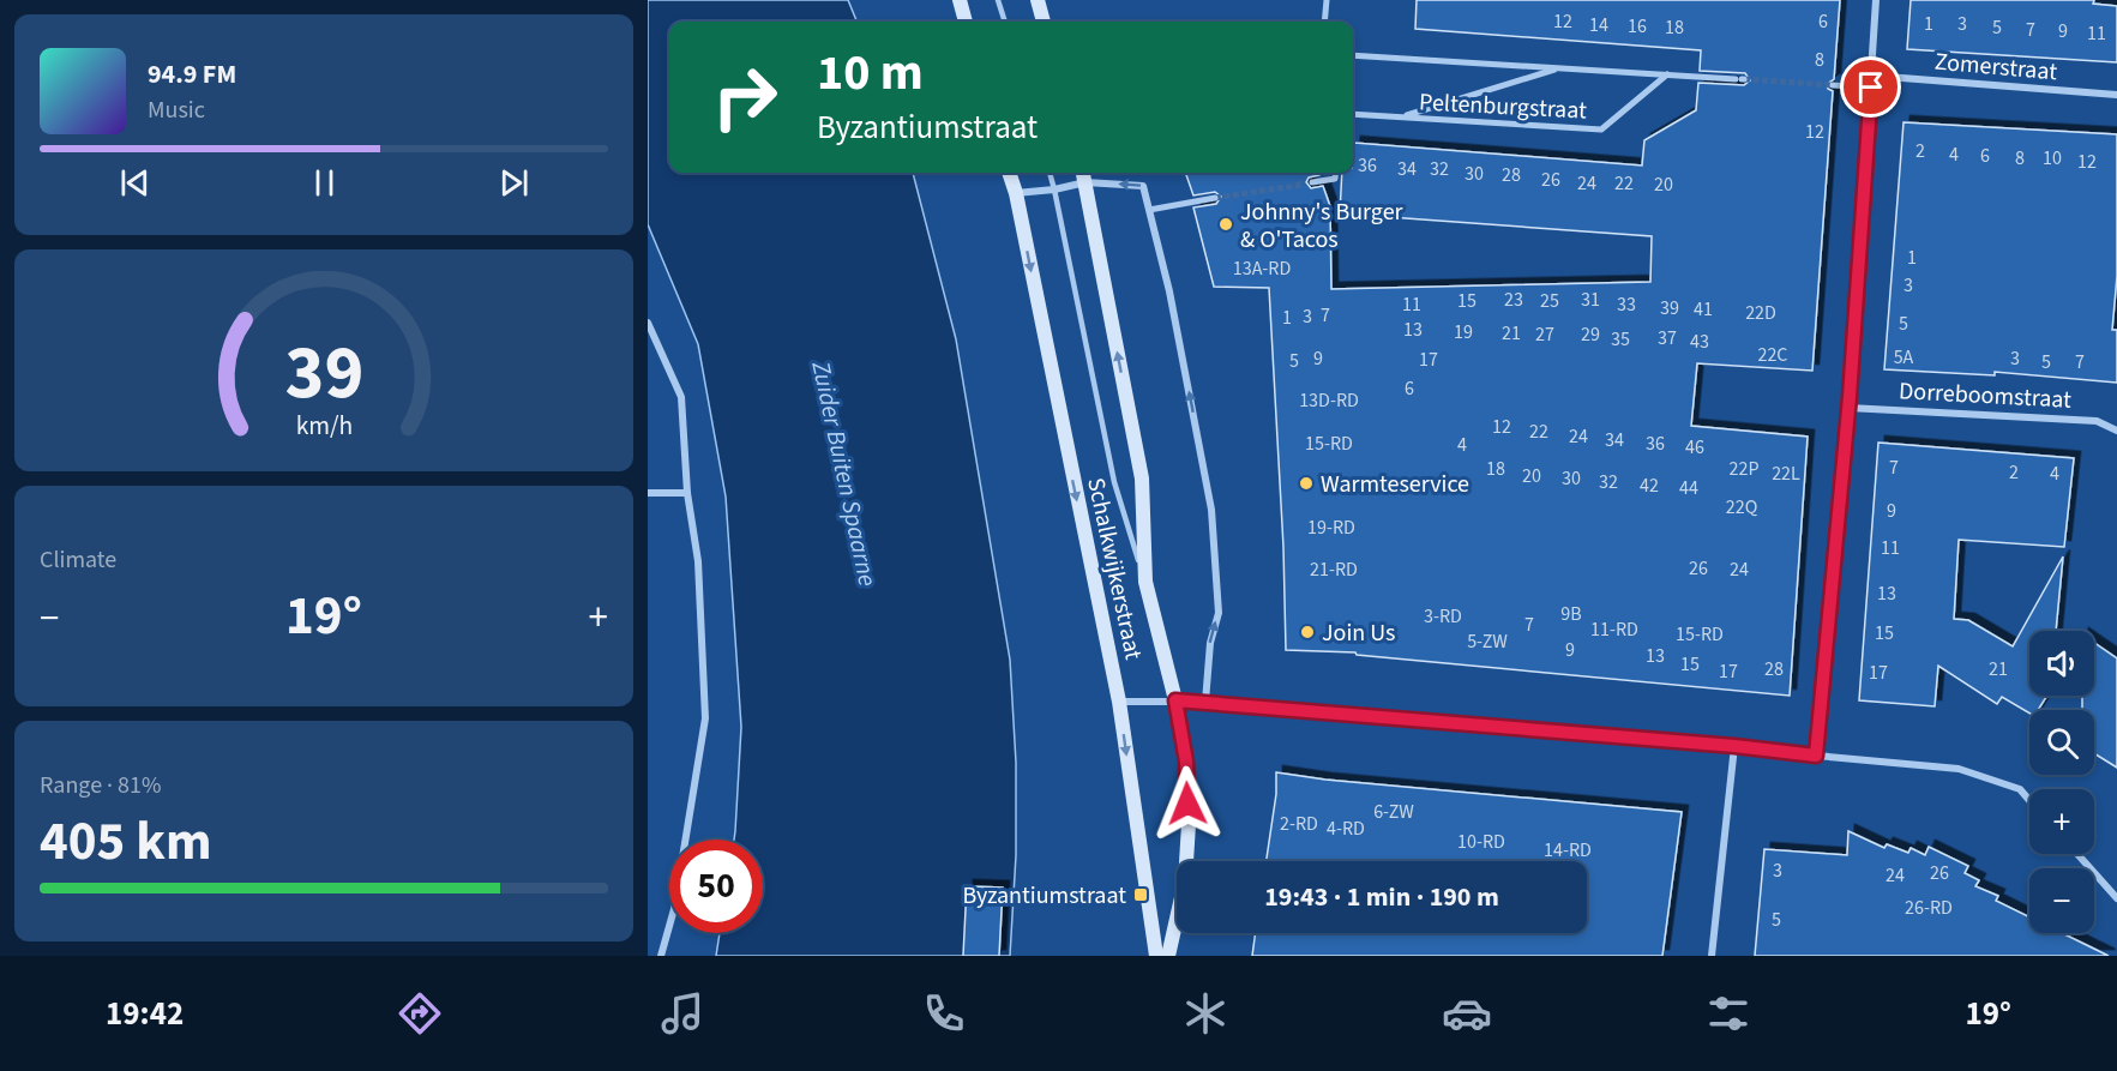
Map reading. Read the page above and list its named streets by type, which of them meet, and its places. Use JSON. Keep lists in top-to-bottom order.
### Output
{
  "streets": {
    "main road": ["Schalkwijkerstraat"],
    "street": ["Zomerstraat", "Peltenburgstraat", "Dorreboomstraat"]
  },
  "water": ["Zuider Buiten Spaarne"],
  "places": {
    "other": ["Johnny's Burger & O'Tacos", "Warmteservice", "Join Us"],
    "transit": ["Byzantiumstraat"]
  },
  "house_numbers": [
    "12",
    "6",
    "1",
    "3",
    "14",
    "16",
    "18",
    "5",
    "7",
    "9",
    "11",
    "8",
    "12",
    "2",
    "4",
    "6",
    "8",
    "10",
    "12",
    "36",
    "34",
    "32",
    "30",
    "28",
    "26",
    "24",
    "22",
    "20",
    "1",
    "13A-RD",
    "3",
    "23",
    "31",
    "15",
    "25",
    "11",
    "33",
    "39",
    "41",
    "22D",
    "7",
    "3",
    "1",
    "5",
    "13",
    "19",
    "21",
    "27",
    "29",
    "37",
    "35",
    "43",
    "22C",
    "5A",
    "9",
    "3",
    "17",
    "5",
    "5",
    "7",
    "6",
    "13D-RD",
    "12",
    "22",
    "24",
    "34",
    "15-RD",
    "36",
    "4",
    "46",
    "7",
    "18",
    "22P",
    "2",
    "22L",
    "4",
    "20",
    "30",
    "32",
    "42",
    "44",
    "22Q",
    "9",
    "19-RD",
    "11",
    "26",
    "21-RD",
    "24",
    "13",
    "9B",
    "3-RD",
    "7",
    "11-RD",
    "15",
    "15-RD",
    "5-ZW",
    "9",
    "13",
    "15",
    "28",
    "21",
    "17",
    "17",
    "6-ZW",
    "2-RD",
    "4-RD",
    "10-RD",
    "14-RD",
    "3",
    "26",
    "24",
    "26-RD",
    "5"
  ],
  "page": {
    "turn": ["10 m", "Byzantiumstraat"],
    "song": ["94.9 FM", "Music"],
    "tile": [
      "Climate",
      ["Range · 81%", "405 km"]
    ],
    "heat": ["−", "19°", "+"],
    "map_buttons": ["+", "−"],
    "limit": "50",
    "trip": "19:43 · 1 min · 190 m",
    "tabs": ["19:42", "19°"],
    "gauge": ["39", "km/h"]
  }
}
